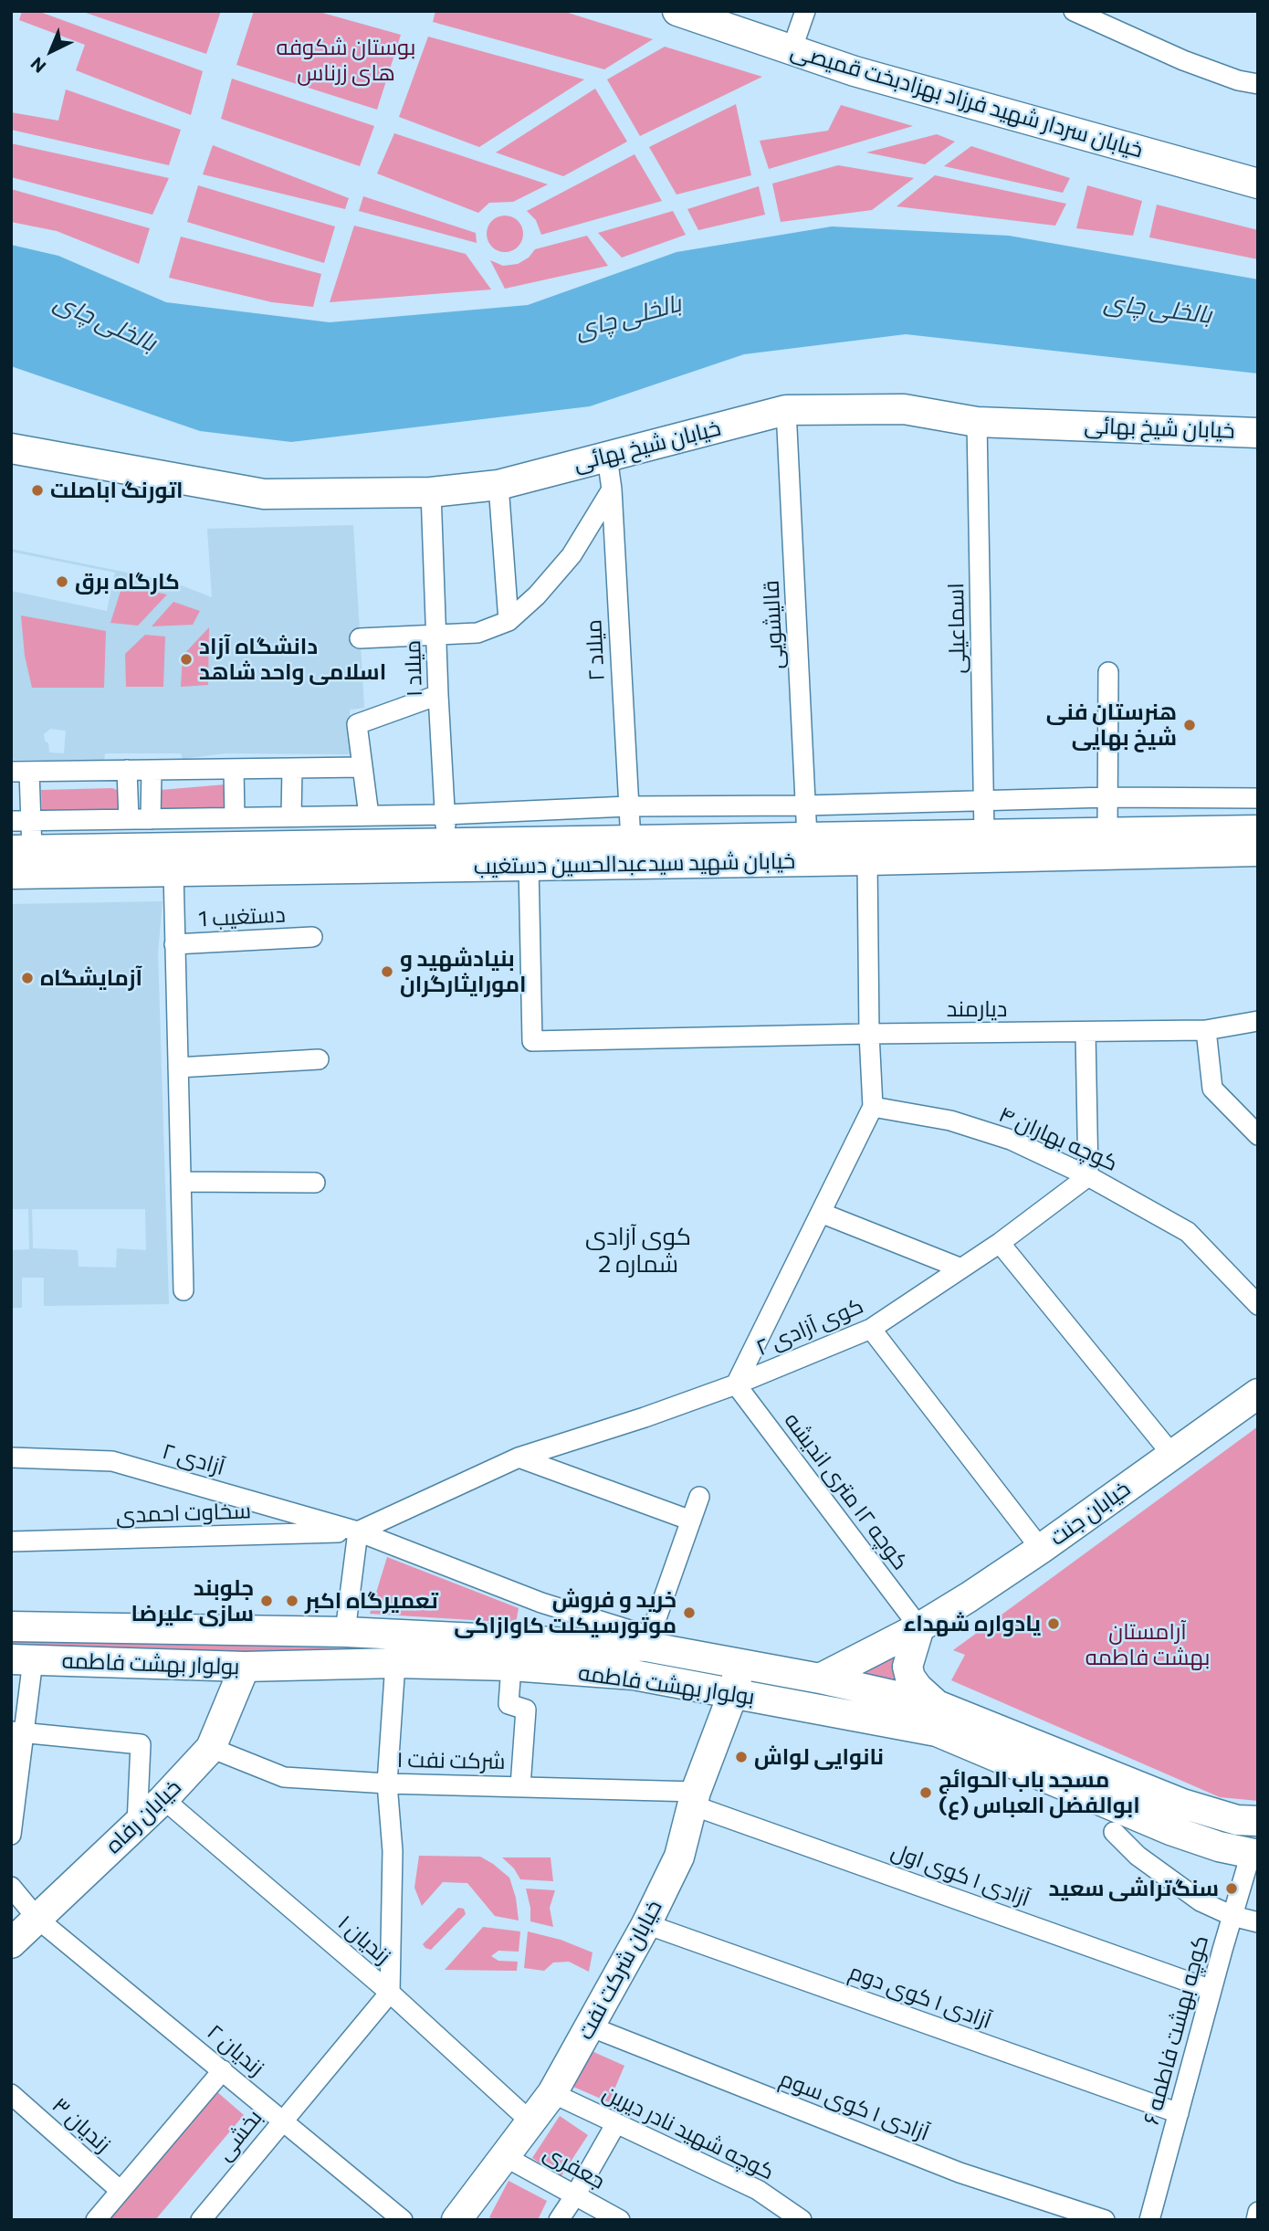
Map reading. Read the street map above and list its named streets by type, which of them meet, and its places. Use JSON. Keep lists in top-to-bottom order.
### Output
{
  "streets": {
    "main road": [
      "خیابان سردار شهید فرزاد بهزاد‌بخت قمیصی",
      "خیابان شیخ بهائی",
      "خیابان شهید سیدعبدالحسین دستغیب",
      "خیابان جنت",
      "بولوار بهشت فاطمه",
      "خیابان رفاه",
      "خیابان شرکت نفت"
    ],
    "street": [
      "قالیشویی",
      "اسماعیلی",
      "میلاد ۲",
      "میلاد ۱",
      "دستغیب 1",
      "دیارمند",
      "کوچه بهاران ۴",
      "کوی آزادی ۲",
      "آزادی ۲",
      "کوچه ۱۲ متری اندیشه",
      "سخاوت احمدی",
      "شرکت نفت ۱",
      "آزادی ۱ کوی اول",
      "زندیان ۱",
      "آزادی ۱ کوی دوم",
      "کوچه بهشت فاطمه ۶",
      "زندیان ۲",
      "آزادی ۱ کوی سوم",
      "زندیان ۳",
      "کوچه شهید نادر دیرین",
      "بخشی",
      "جعفری"
    ]
  },
  "crossings": [
    ["خیابان شیخ بهائی", "قالیشویی"],
    ["خیابان شیخ بهائی", "اسماعیلی"],
    ["خیابان شیخ بهائی", "میلاد ۲"],
    ["خیابان شیخ بهائی", "میلاد ۱"],
    ["قالیشویی", "خیابان شهید سیدعبدالحسین دستغیب"],
    ["اسماعیلی", "خیابان شهید سیدعبدالحسین دستغیب"],
    ["میلاد ۲", "خیابان شهید سیدعبدالحسین دستغیب"],
    ["میلاد ۱", "خیابان شهید سیدعبدالحسین دستغیب"],
    ["خیابان شهید سیدعبدالحسین دستغیب", "دیارمند"],
    ["کوچه بهاران ۴", "کوی آزادی ۲"],
    ["کوی آزادی ۲", "آزادی ۲"],
    ["کوی آزادی ۲", "کوچه ۱۲ متری اندیشه"],
    ["کوی آزادی ۲", "سخاوت احمدی"],
    ["آزادی ۲", "سخاوت احمدی"],
    ["آزادی ۲", "بولوار بهشت فاطمه"],
    ["کوچه ۱۲ متری اندیشه", "خیابان جنت"],
    ["خیابان جنت", "بولوار بهشت فاطمه"],
    ["بولوار بهشت فاطمه", "خیابان رفاه"],
    ["بولوار بهشت فاطمه", "خیابان شرکت نفت"],
    ["بولوار بهشت فاطمه", "کوچه بهشت فاطمه ۶"],
    ["شرکت نفت ۱", "خیابان رفاه"],
    ["شرکت نفت ۱", "آزادی ۱ کوی اول"],
    ["شرکت نفت ۱", "خیابان شرکت نفت"],
    ["خیابان رفاه", "زندیان ۱"],
    ["خیابان رفاه", "زندیان ۲"],
    ["آزادی ۱ کوی اول", "خیابان شرکت نفت"],
    ["آزادی ۱ کوی اول", "کوچه بهشت فاطمه ۶"],
    ["زندیان ۱", "خیابان شرکت نفت"],
    ["زندیان ۱", "بخشی"],
    ["خیابان شرکت نفت", "آزادی ۱ کوی دوم"],
    ["خیابان شرکت نفت", "آزادی ۱ کوی سوم"],
    ["خیابان شرکت نفت", "کوچه شهید نادر دیرین"],
    ["خیابان شرکت نفت", "جعفری"],
    ["آزادی ۱ کوی دوم", "کوچه بهشت فاطمه ۶"],
    ["زندیان ۲", "بخشی"]
  ],
  "districts": ["کوی آزادی شماره 2"],
  "water": ["بالخلی چای"],
  "parks": ["بوستان شکوفه های زرناس", "آرامستان بهشت فاطمه"],
  "places": [
    "اتورنگ اباصلت",
    "کارگاه برق",
    "دانشگاه آزاد اسلامی واحد شاهد",
    "هنرستان فنی شیخ بهایی",
    "بنیادشهید و امورایثارگران",
    "آزمایشگاه",
    "جلوبند سازی علیرضا",
    "تعمیرگاه اکبر",
    "خرید و فروش موتورسیکلت کاوازاکی",
    "یادواره شهداء",
    "نانوایی لواش",
    "مسجد باب الحوائج ابوالفضل العباس (ع)",
    "سنگ‌تراشی سعید"
  ],
  "north": "bottom left"
}
